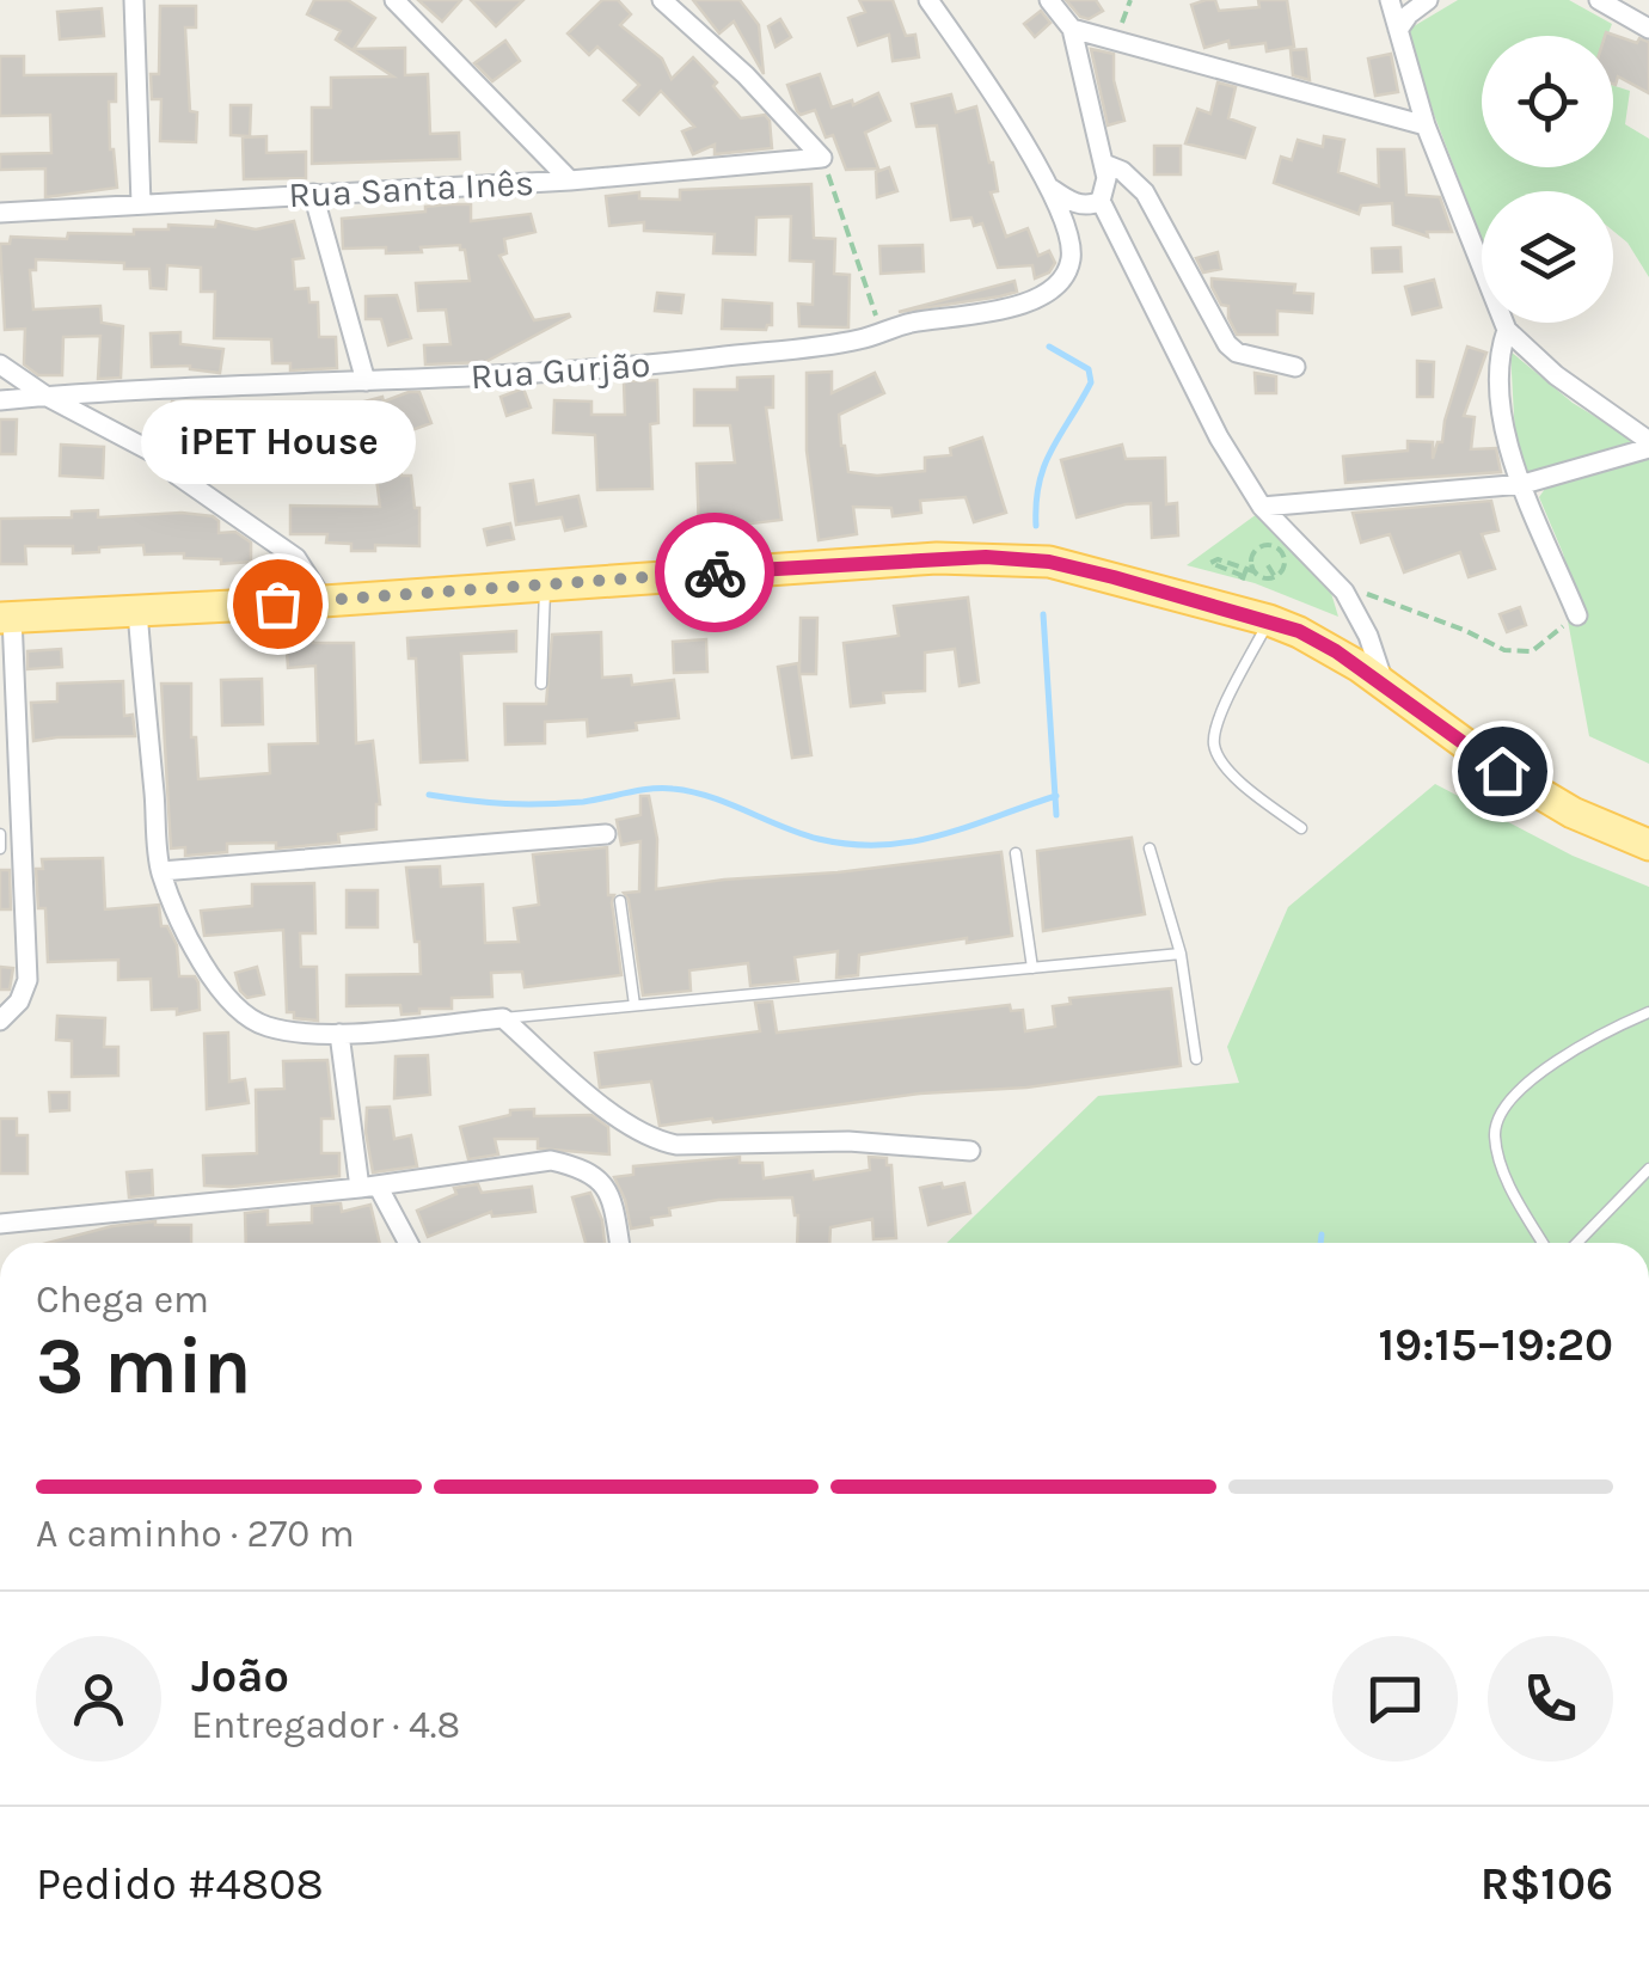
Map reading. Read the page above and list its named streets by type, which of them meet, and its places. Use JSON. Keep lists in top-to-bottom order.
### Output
{
  "streets": {
    "street": ["Rua Santa Inês", "Rua Gurjão"]
  },
  "places": ["iPET House"],
  "page": {
    "bubble": "iPET House",
    "heading": ["3 min", "Chega em", "19:15–19:20"],
    "panel": [
      "João",
      "Entregador · 4.8",
      "Pedido #4808",
      "R$106"
    ],
    "bar": "A caminho · 270 m"
  }
}
